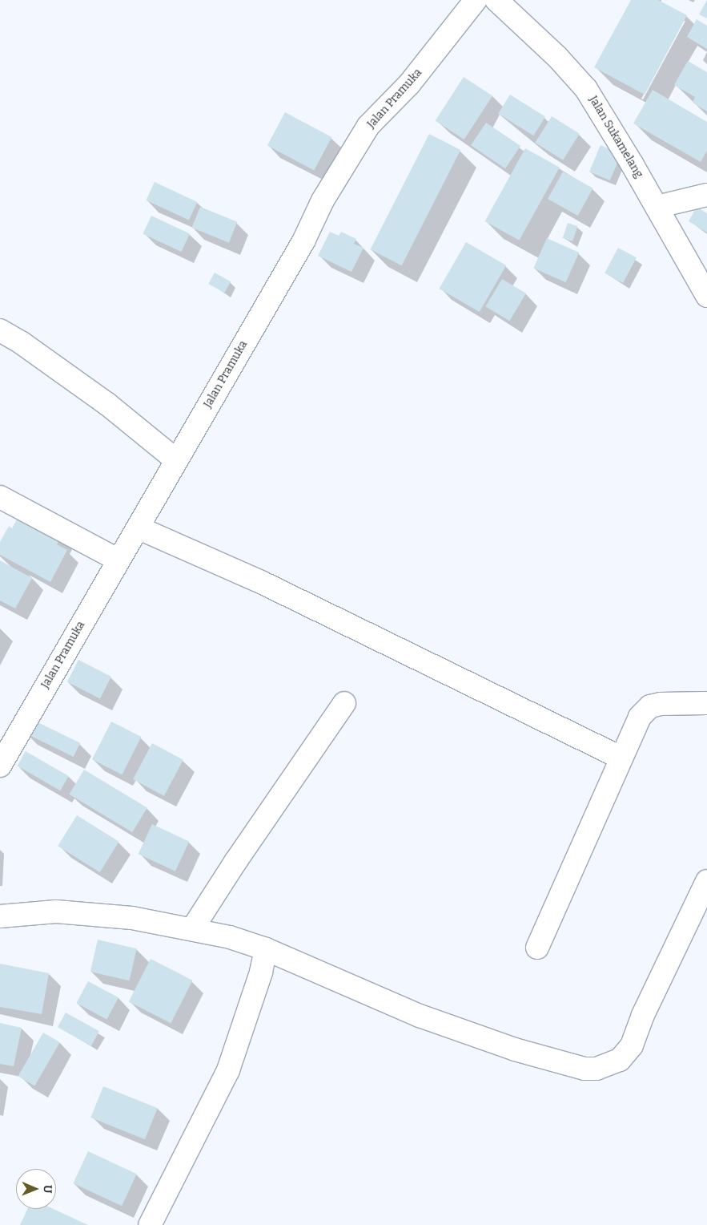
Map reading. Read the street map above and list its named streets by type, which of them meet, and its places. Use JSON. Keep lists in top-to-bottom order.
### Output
{
  "streets": {
    "street": ["Jalan Pramuka", "Jalan Sukamelang"]
  },
  "north": "right"
}
